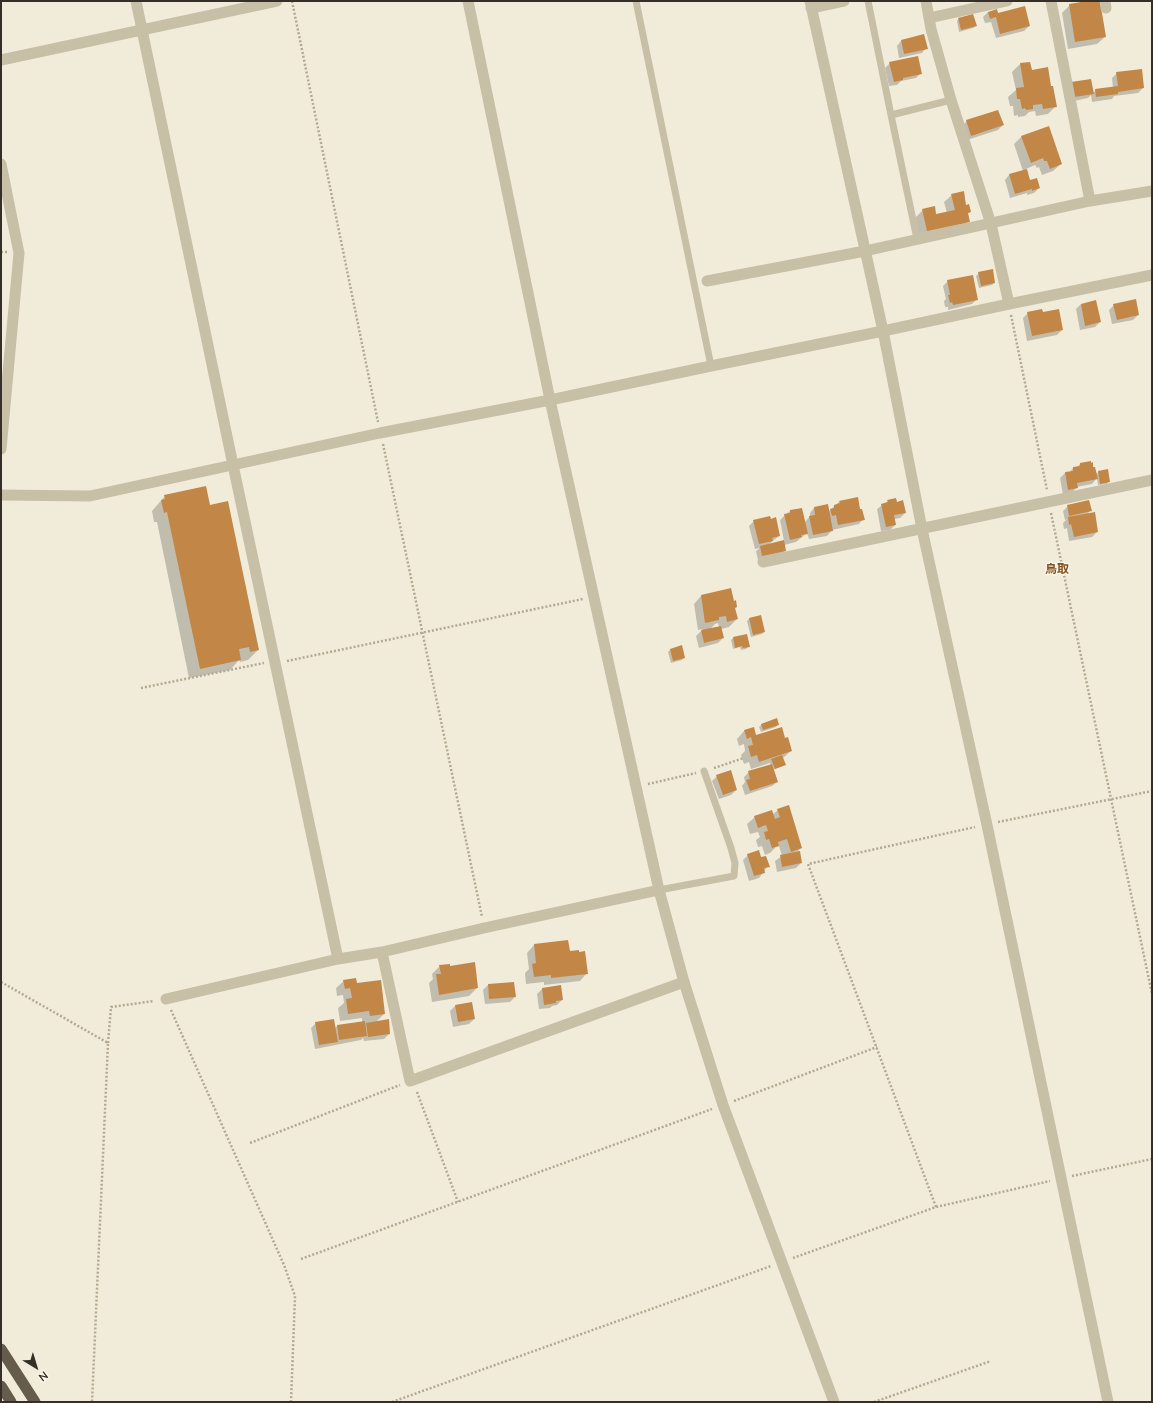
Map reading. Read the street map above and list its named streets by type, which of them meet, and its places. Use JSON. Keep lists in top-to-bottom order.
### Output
{
  "districts": ["鳥取"],
  "north": "bottom right"
}
